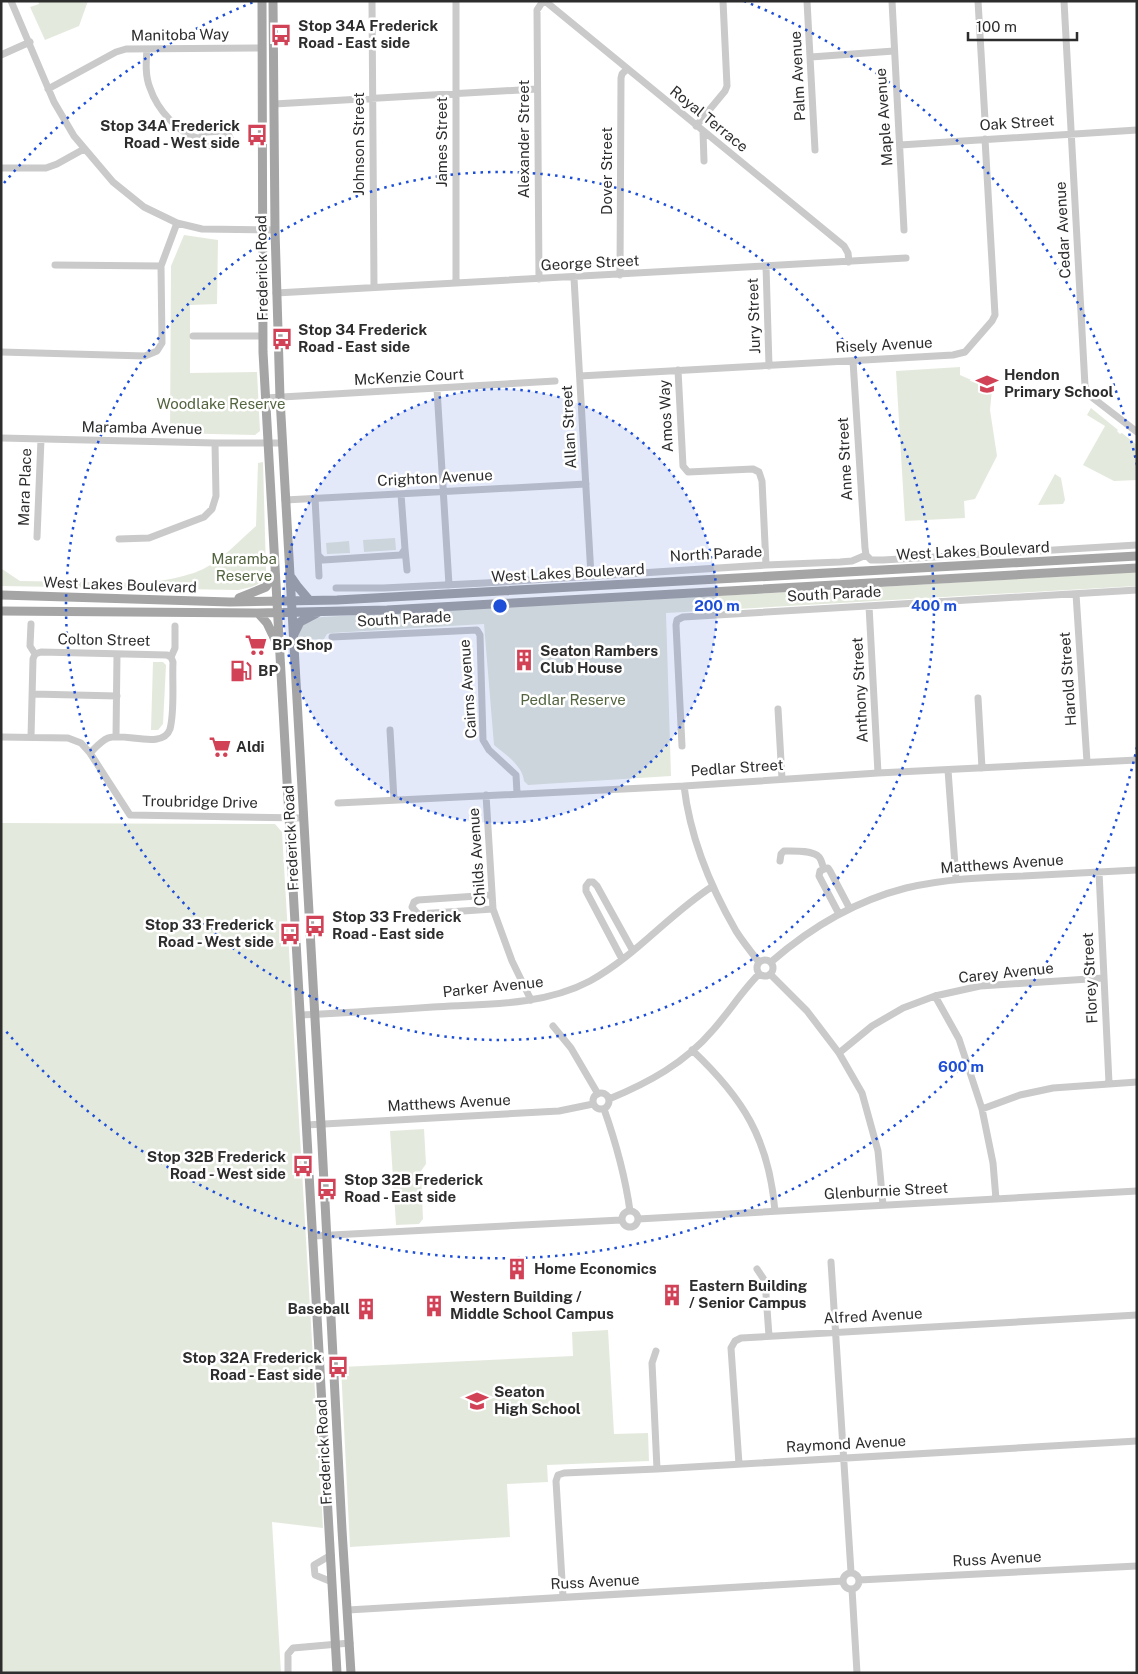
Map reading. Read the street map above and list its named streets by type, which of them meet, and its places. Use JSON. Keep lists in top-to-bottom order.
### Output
{
  "streets": {
    "main road": ["Frederick Road", "West Lakes Boulevard"],
    "street": [
      "Manitoba Way",
      "Palm Avenue",
      "Maple Avenue",
      "Royal Terrace",
      "Oak Street",
      "Alexander Street",
      "James Street",
      "Johnson Street",
      "Dover Street",
      "Cedar Avenue",
      "George Street",
      "Jury Street",
      "Risely Avenue",
      "McKenzie Court",
      "Amos Way",
      "Allan Street",
      "Maramba Avenue",
      "Anne Street",
      "Crighton Avenue",
      "Mara Place",
      "North Parade",
      "South Parade",
      "Colton Street",
      "Harold Street",
      "Cairns Avenue",
      "Anthony Street",
      "Pedlar Street",
      "Troubridge Drive",
      "Childs Avenue",
      "Matthews Avenue",
      "Carey Avenue",
      "Florey Street",
      "Parker Avenue",
      "Glenburnie Street",
      "Alfred Avenue",
      "Raymond Avenue",
      "Russ Avenue"
    ]
  },
  "crossings": [
    ["Manitoba Way", "Frederick Road"],
    ["Maple Avenue", "Oak Street"],
    ["Royal Terrace", "Alexander Street"],
    ["Royal Terrace", "Dover Street"],
    ["Royal Terrace", "George Street"],
    ["Oak Street", "Cedar Avenue"],
    ["Oak Street", "Risely Avenue"],
    ["Alexander Street", "George Street"],
    ["James Street", "George Street"],
    ["Johnson Street", "George Street"],
    ["Dover Street", "George Street"],
    ["George Street", "Frederick Road"],
    ["George Street", "Jury Street"],
    ["George Street", "Allan Street"],
    ["Frederick Road", "McKenzie Court"],
    ["Frederick Road", "Maramba Avenue"],
    ["Frederick Road", "Crighton Avenue"],
    ["Frederick Road", "West Lakes Boulevard"],
    ["Frederick Road", "Troubridge Drive"],
    ["Frederick Road", "Matthews Avenue"],
    ["Frederick Road", "Parker Avenue"],
    ["Frederick Road", "Russ Avenue"],
    ["Jury Street", "Risely Avenue"],
    ["Risely Avenue", "Amos Way"],
    ["Risely Avenue", "Allan Street"],
    ["Risely Avenue", "Anne Street"],
    ["Amos Way", "North Parade"],
    ["Allan Street", "Crighton Avenue"],
    ["Allan Street", "North Parade"],
    ["Maramba Avenue", "Mara Place"],
    ["Anne Street", "North Parade"],
    ["South Parade", "Harold Street"],
    ["South Parade", "Cairns Avenue"],
    ["South Parade", "Anthony Street"],
    ["Harold Street", "Pedlar Street"],
    ["Cairns Avenue", "Pedlar Street"],
    ["Anthony Street", "Pedlar Street"],
    ["Pedlar Street", "Childs Avenue"],
    ["Childs Avenue", "Parker Avenue"],
    ["Matthews Avenue", "Florey Street"],
    ["Carey Avenue", "Florey Street"],
    ["Alfred Avenue", "Raymond Avenue"],
    ["Raymond Avenue", "Russ Avenue"]
  ],
  "parks": ["Woodlake Reserve", "Maramba Reserve", "Pedlar Reserve"],
  "places": {
    "bus stop": [
      "Stop 34A Frederick Road - East side",
      "Stop 34A Frederick Road - West side",
      "Stop 34 Frederick Road - East side",
      "Stop 33 Frederick Road - East side",
      "Stop 33 Frederick Road - West side",
      "Stop 32B Frederick Road - West side",
      "Stop 32B Frederick Road - East side",
      "Stop 32A Frederick Road - East side"
    ],
    "school or university": ["Hendon Primary School", "Seaton High School"],
    "supermarket": ["BP Shop", "Aldi"],
    "building": [
      "Seaton Rambers Club House",
      "Home Economics",
      "Eastern Building / Senior Campus",
      "Western Building / Middle School Campus",
      "Baseball"
    ],
    "fuel station": ["BP"]
  },
  "scale_bar": "100 m",
  "rings": ["200 m", "400 m", "600 m"]
}
